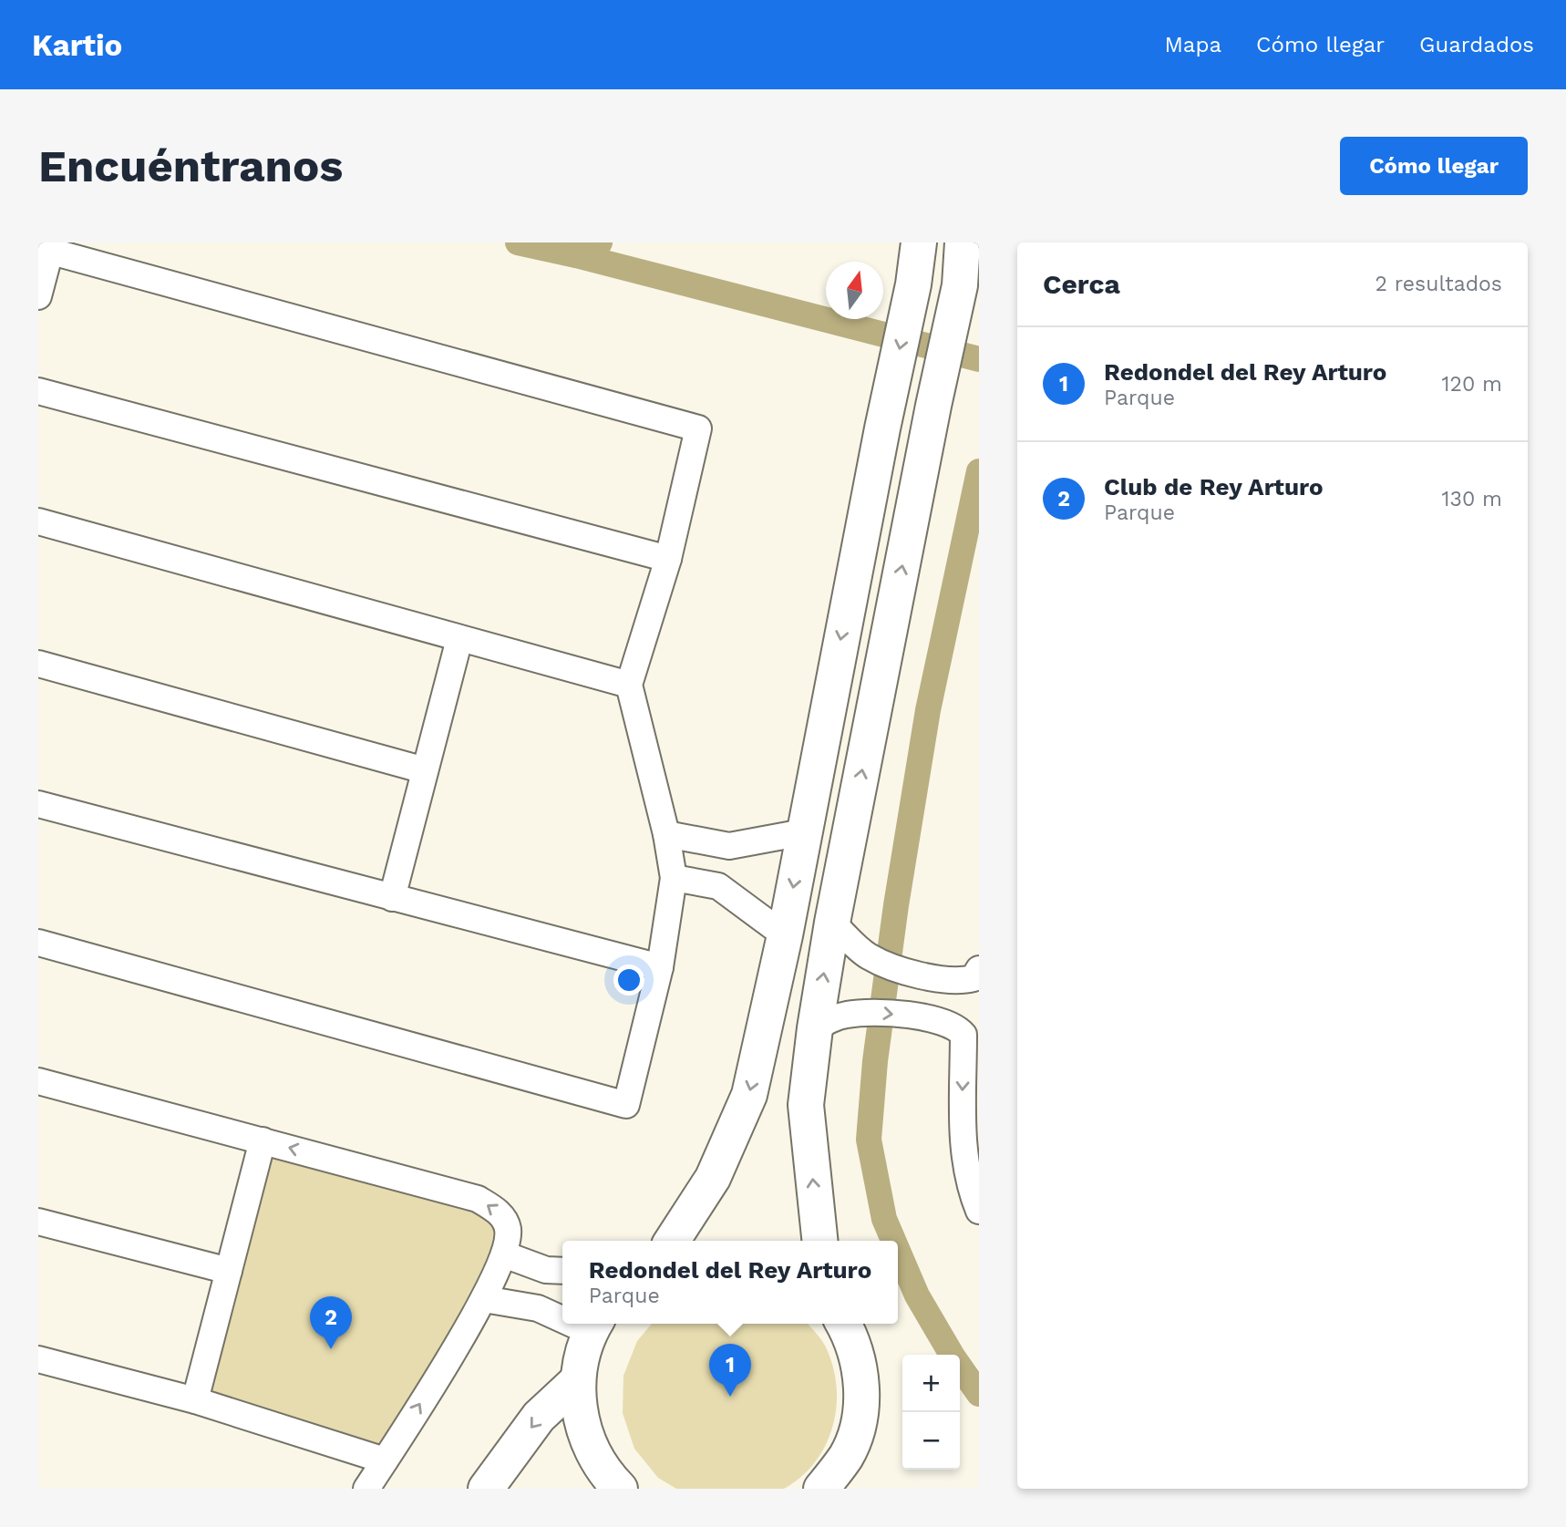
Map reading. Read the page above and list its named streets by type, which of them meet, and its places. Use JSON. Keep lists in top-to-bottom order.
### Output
{
  "north": "top",
  "page": {
    "header": "Kartio",
    "nav": ["Mapa", "Cómo llegar", "Guardados"],
    "buttons": "Cómo llegar",
    "title": "Encuéntranos",
    "heading": ["Cerca", "2 resultados"],
    "list": [
      {
        "mark": "1",
        "name": "Redondel del Rey Arturo",
        "note": "Parque",
        "value": "120 m"
      },
      {
        "mark": "2",
        "name": "Club de Rey Arturo",
        "note": "Parque",
        "value": "130 m"
      }
    ],
    "popup": ["Redondel del Rey Arturo", "Parque"],
    "pins": ["2", "1"],
    "map_buttons": ["+", "−"]
  }
}
